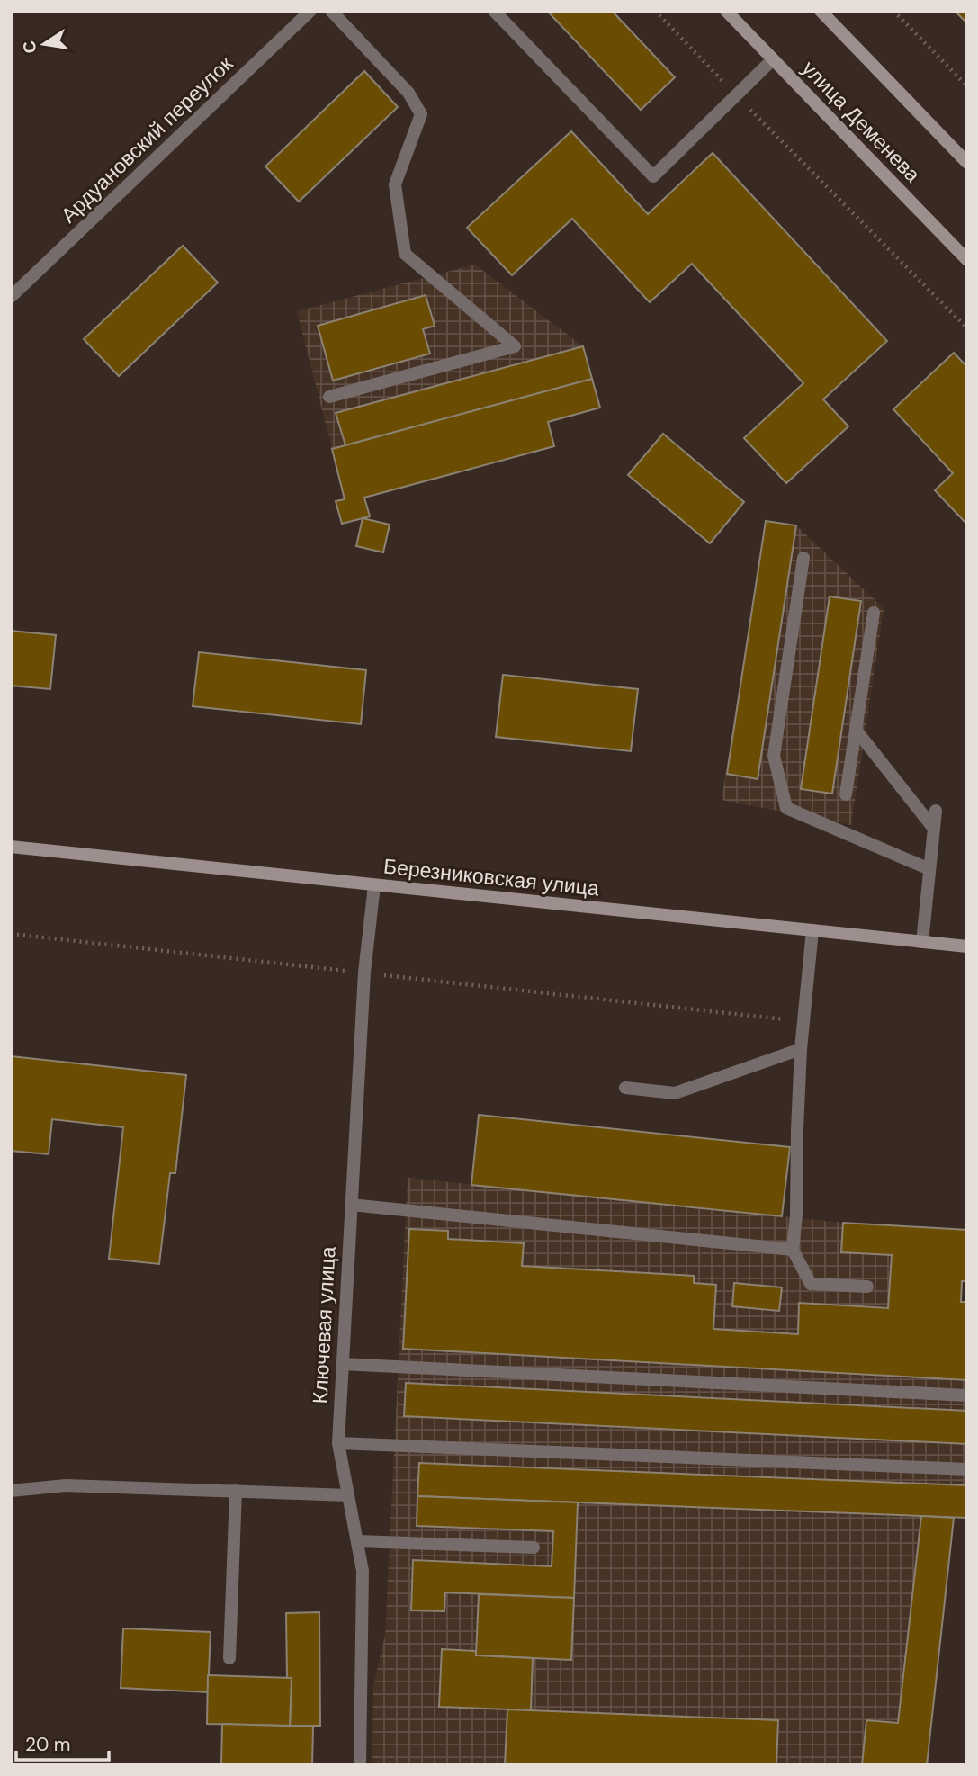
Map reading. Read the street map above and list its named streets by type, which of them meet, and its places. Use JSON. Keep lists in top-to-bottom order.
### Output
{
  "streets": {
    "main road": ["улица Деменева", "Березниковская улица"],
    "street": ["Ардуановский переулок", "Ключевая улица"]
  },
  "crossings": [
    ["Березниковская улица", "Ключевая улица"]
  ],
  "scale_bar": "20 m",
  "north": "left"
}
